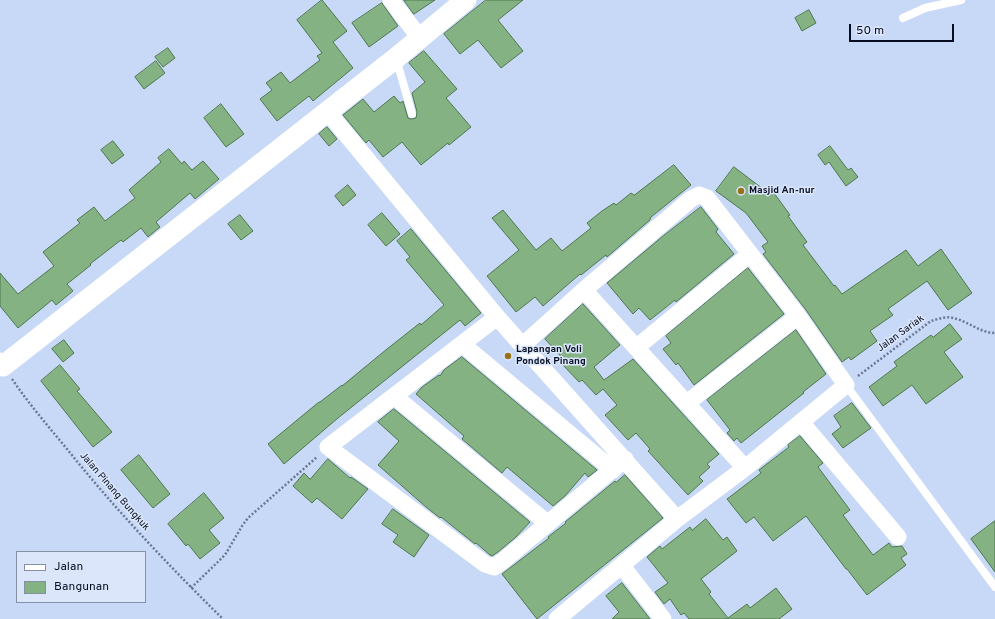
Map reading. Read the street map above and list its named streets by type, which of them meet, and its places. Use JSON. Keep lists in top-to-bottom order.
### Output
{
  "streets": {
    "path": ["Jalan Sariak", "Jalan Pinang Bungkuk"]
  },
  "places": ["Masjid An-nur", "Lapangan Voli Pondok Pinang"],
  "legend": ["Jalan", "Bangunan"],
  "scale_bar": "50 m"
}
